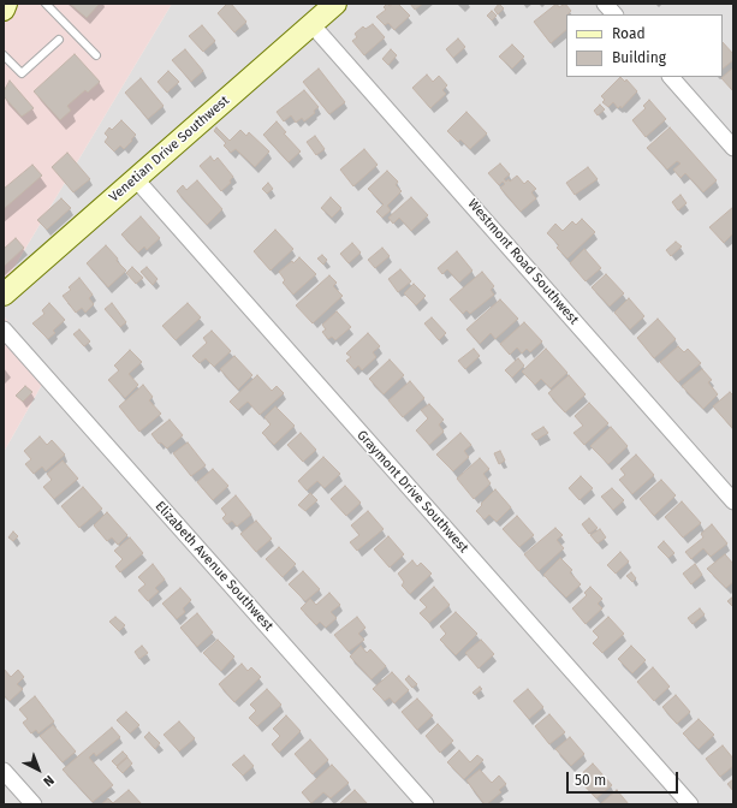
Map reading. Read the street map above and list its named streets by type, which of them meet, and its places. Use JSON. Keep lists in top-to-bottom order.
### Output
{
  "streets": {
    "street": [
      "Venetian Drive Southwest",
      "Westmont Road Southwest",
      "Graymont Drive Southwest",
      "Elizabeth Avenue Southwest"
    ]
  },
  "crossings": [
    ["Venetian Drive Southwest", "Westmont Road Southwest"],
    ["Venetian Drive Southwest", "Graymont Drive Southwest"]
  ],
  "legend": ["Road", "Building"],
  "scale_bar": "50 m",
  "north": "bottom right"
}
